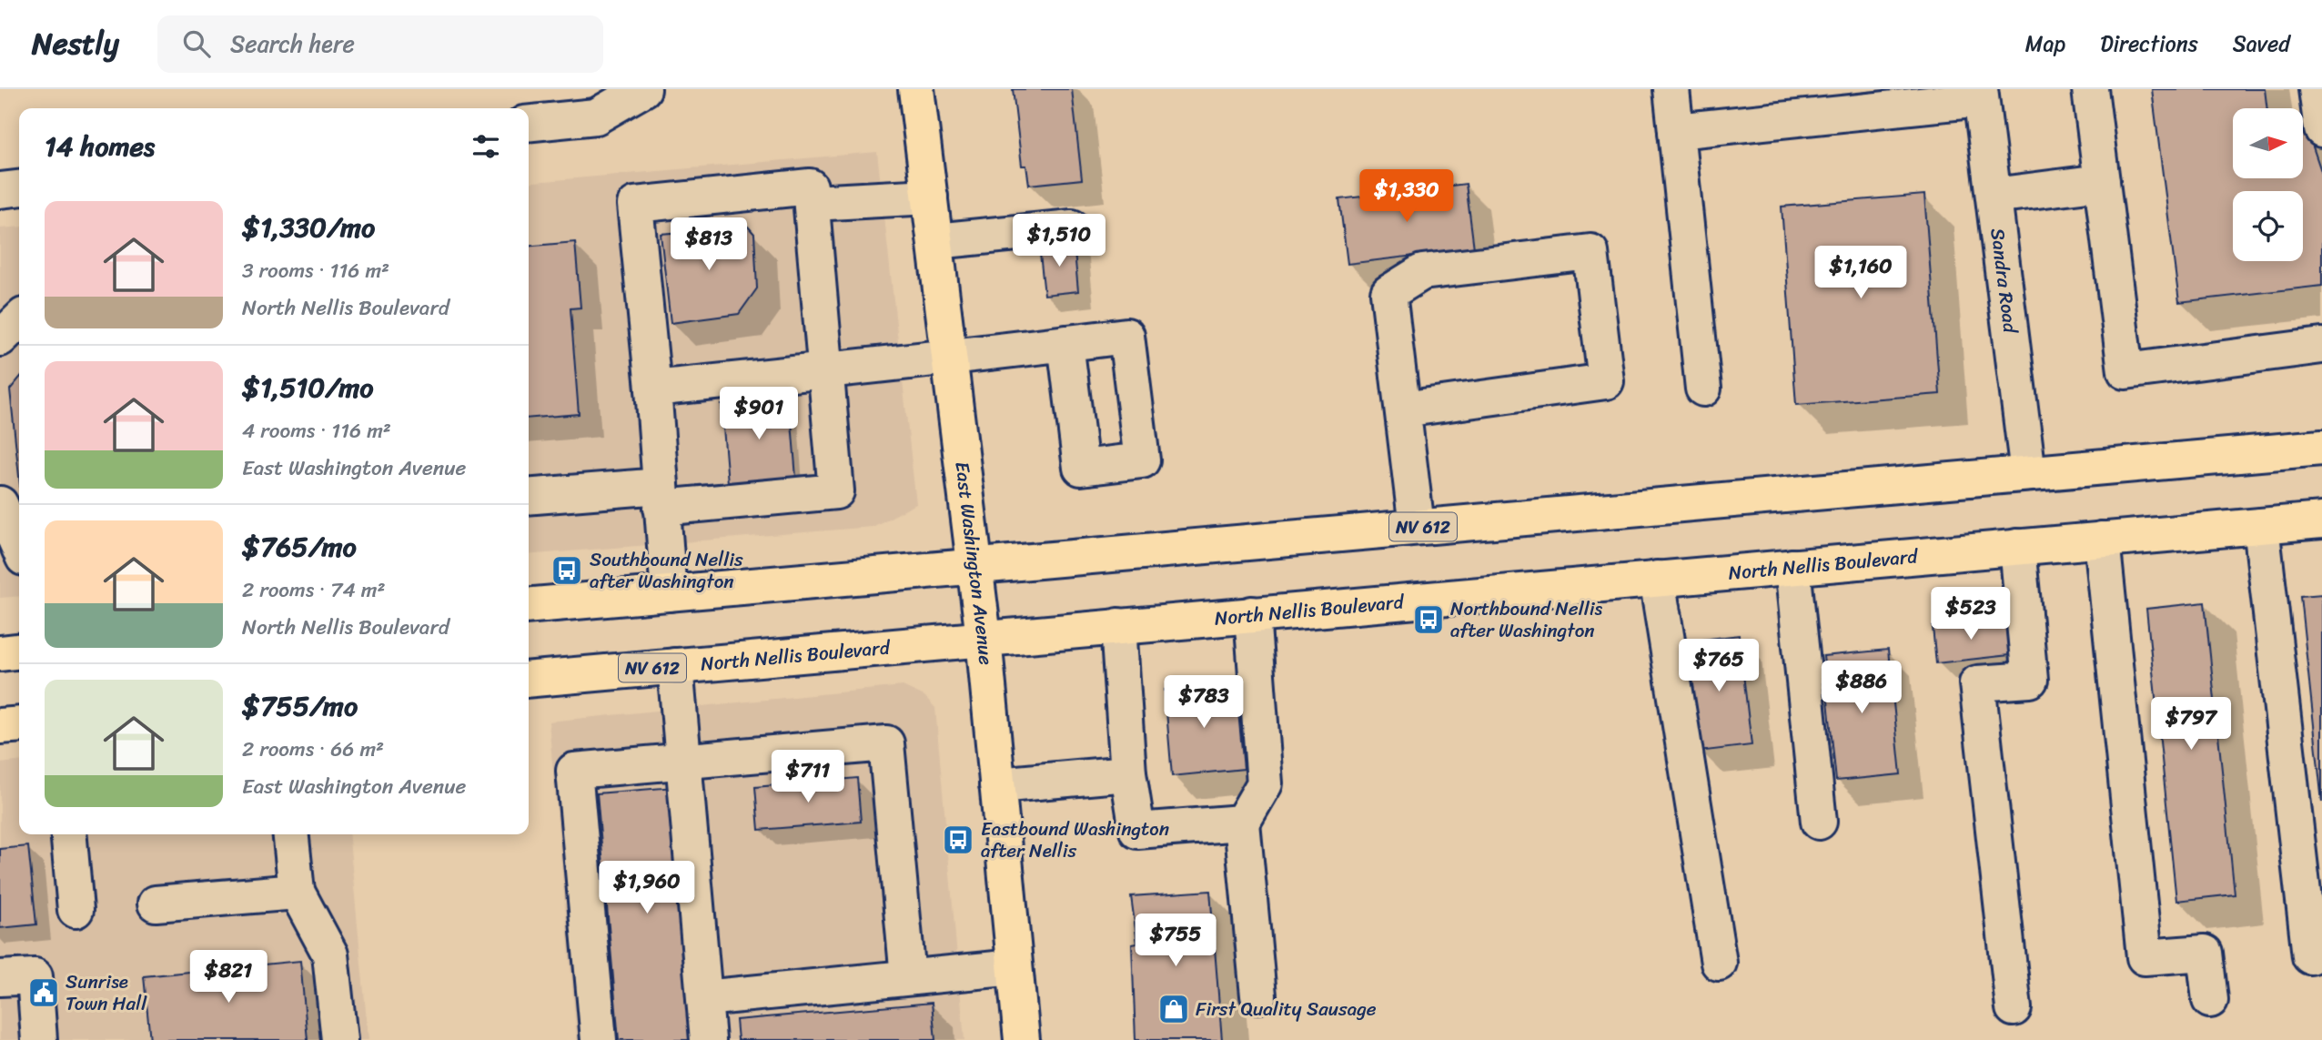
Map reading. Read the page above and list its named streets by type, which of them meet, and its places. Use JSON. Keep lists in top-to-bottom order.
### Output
{
  "streets": {
    "main road": ["NV 612", "East Washington Avenue", "North Nellis Boulevard"],
    "street": ["Sandra Road"]
  },
  "crossings": [
    ["Sandra Road", "NV 612"],
    ["NV 612", "East Washington Avenue"],
    ["East Washington Avenue", "North Nellis Boulevard"]
  ],
  "places": {
    "bus stop": ["Southbound Nellis after Washington", "Northbound Nellis after Washington", "Eastbound Washington after Nellis"],
    "public building": ["Sunrise Town Hall"],
    "shop": ["First Quality Sausage"]
  },
  "north": "right",
  "page": {
    "header": "Nestly",
    "search": "Search here",
    "nav": ["Map", "Directions", "Saved"],
    "heading": "14 homes",
    "price": [
      "$1,330",
      "$1,510",
      "$813",
      "$1,160",
      "$901",
      "$523",
      "$765",
      "$886",
      "$783",
      "$797",
      "$711",
      "$1,960",
      "$755",
      "$821"
    ],
    "list": [
      {
        "name": "$1,330/mo",
        "note": "3 rooms · 116 m² · North Nellis Boulevard"
      },
      {
        "name": "$1,510/mo",
        "note": "4 rooms · 116 m² · East Washington Avenue"
      },
      {
        "name": "$765/mo",
        "note": "2 rooms · 74 m² · North Nellis Boulevard"
      },
      {
        "name": "$755/mo",
        "note": "2 rooms · 66 m² · East Washington Avenue"
      }
    ]
  }
}
